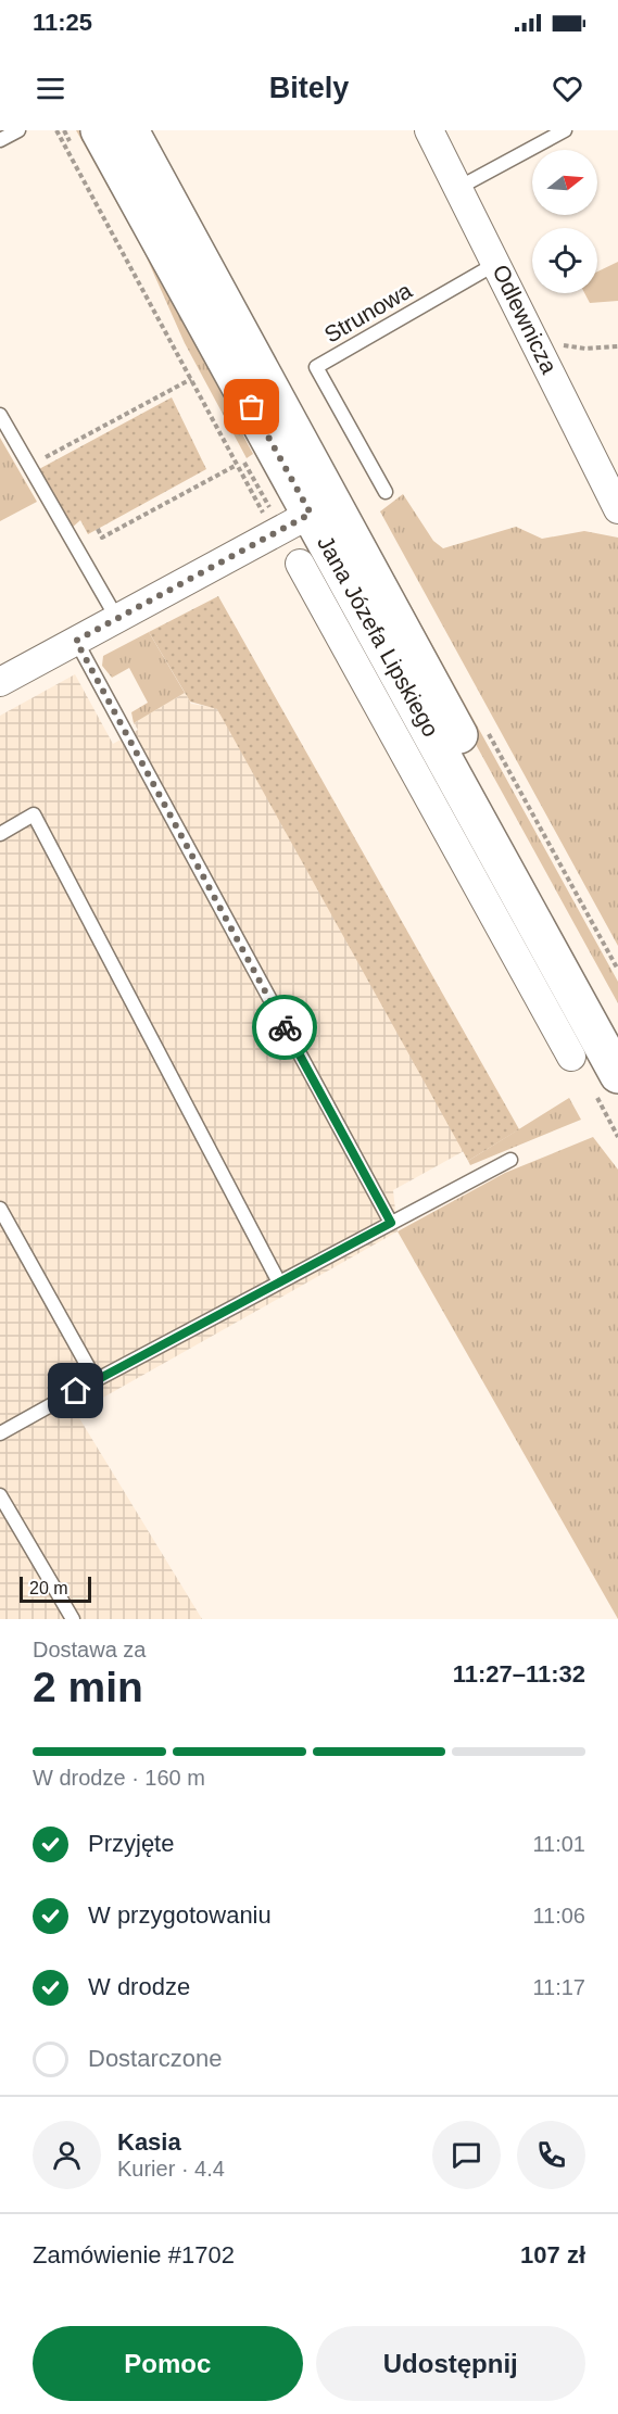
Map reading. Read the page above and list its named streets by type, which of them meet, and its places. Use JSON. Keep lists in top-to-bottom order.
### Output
{
  "streets": {
    "main road": ["Jana Józefa Lipskiego"],
    "street": ["Odlewnicza"],
    "lane": ["Strunowa"]
  },
  "crossings": [
    ["Strunowa", "Odlewnicza"]
  ],
  "scale_bar": "20 m",
  "north": "right",
  "page": {
    "status": "11:25",
    "header": "Bitely",
    "scale": "20 m",
    "heading": ["2 min", "Dostawa za", "11:27–11:32"],
    "panel": [
      "Kasia",
      "Kurier · 4.4",
      "Zamówienie #1702",
      "107 zł"
    ],
    "bar": "W drodze · 160 m",
    "list": [
      ["Przyjęte", "11:01"],
      ["W przygotowaniu", "11:06"],
      ["W drodze", "11:17"],
      "Dostarczone"
    ],
    "buttons": ["Pomoc", "Udostępnij"]
  }
}
